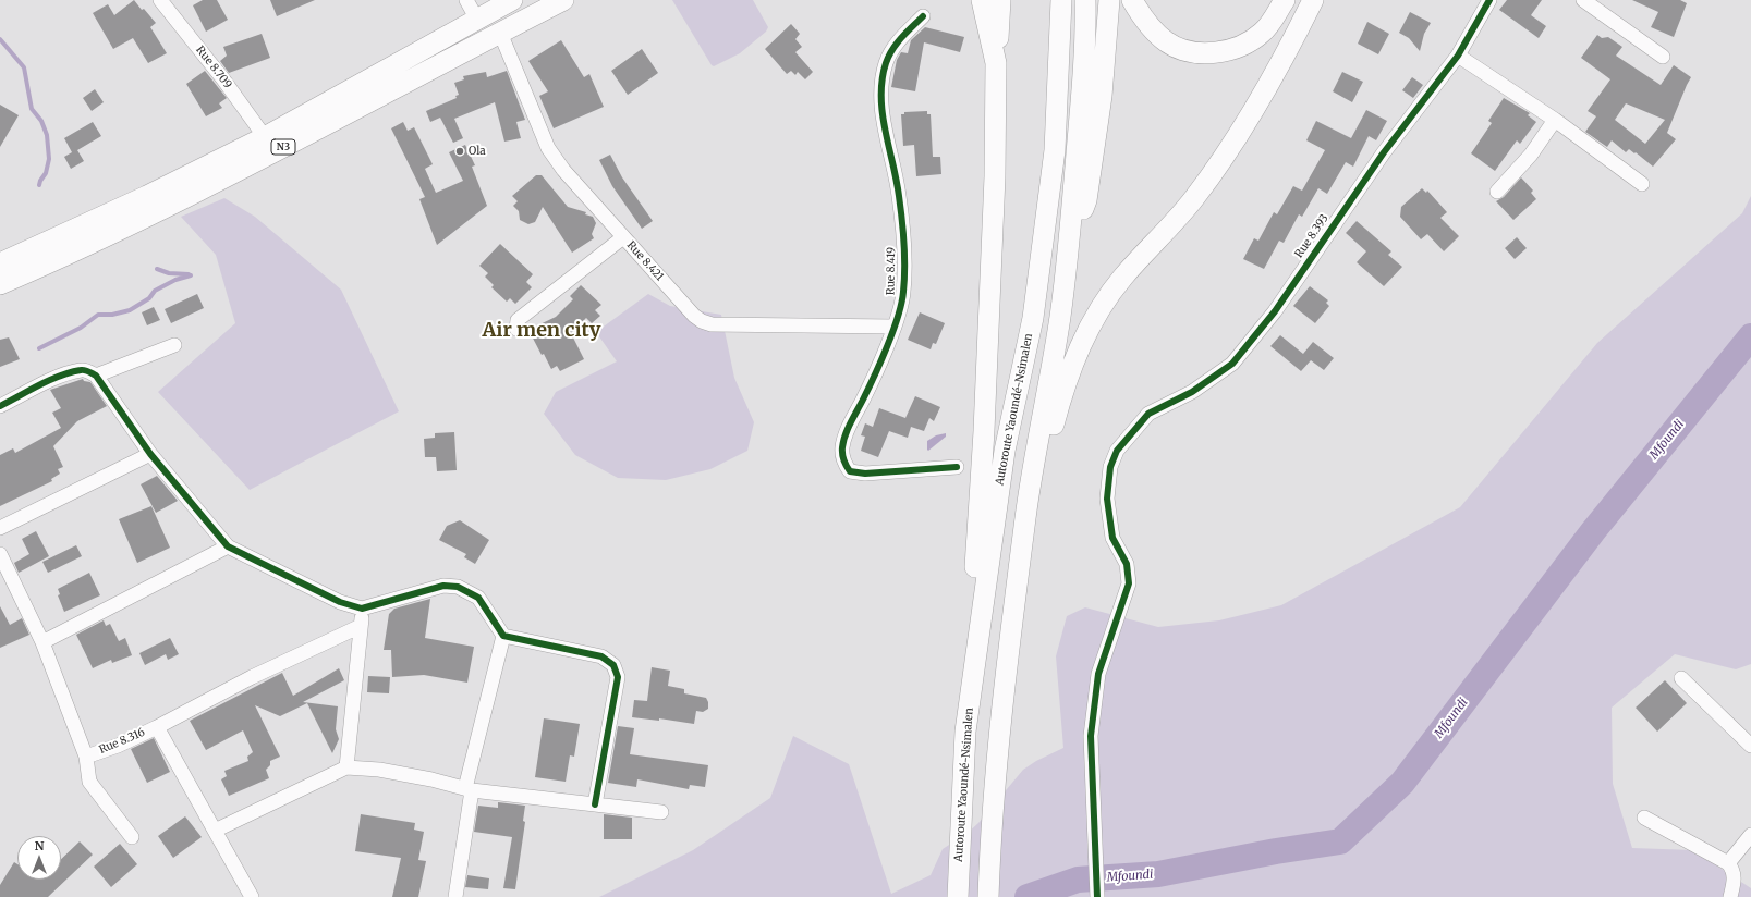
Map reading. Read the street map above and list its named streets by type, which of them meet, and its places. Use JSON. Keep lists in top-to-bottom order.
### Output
{
  "streets": {
    "highway": ["N3", "Autoroute Yaoundé-Nsimalen"],
    "street": [
      "Rue 8.709",
      "Rue 8.393",
      "Rue 8.421",
      "Rue 8.419",
      "Rue 8.316"
    ]
  },
  "crossings": [
    ["Rue 8.709", "N3"],
    ["N3", "Rue 8.421"],
    ["Rue 8.421", "Rue 8.419"]
  ],
  "districts": ["Air men city"],
  "water": ["Mfoundi"],
  "places": ["Ola"],
  "north": "top"
}
